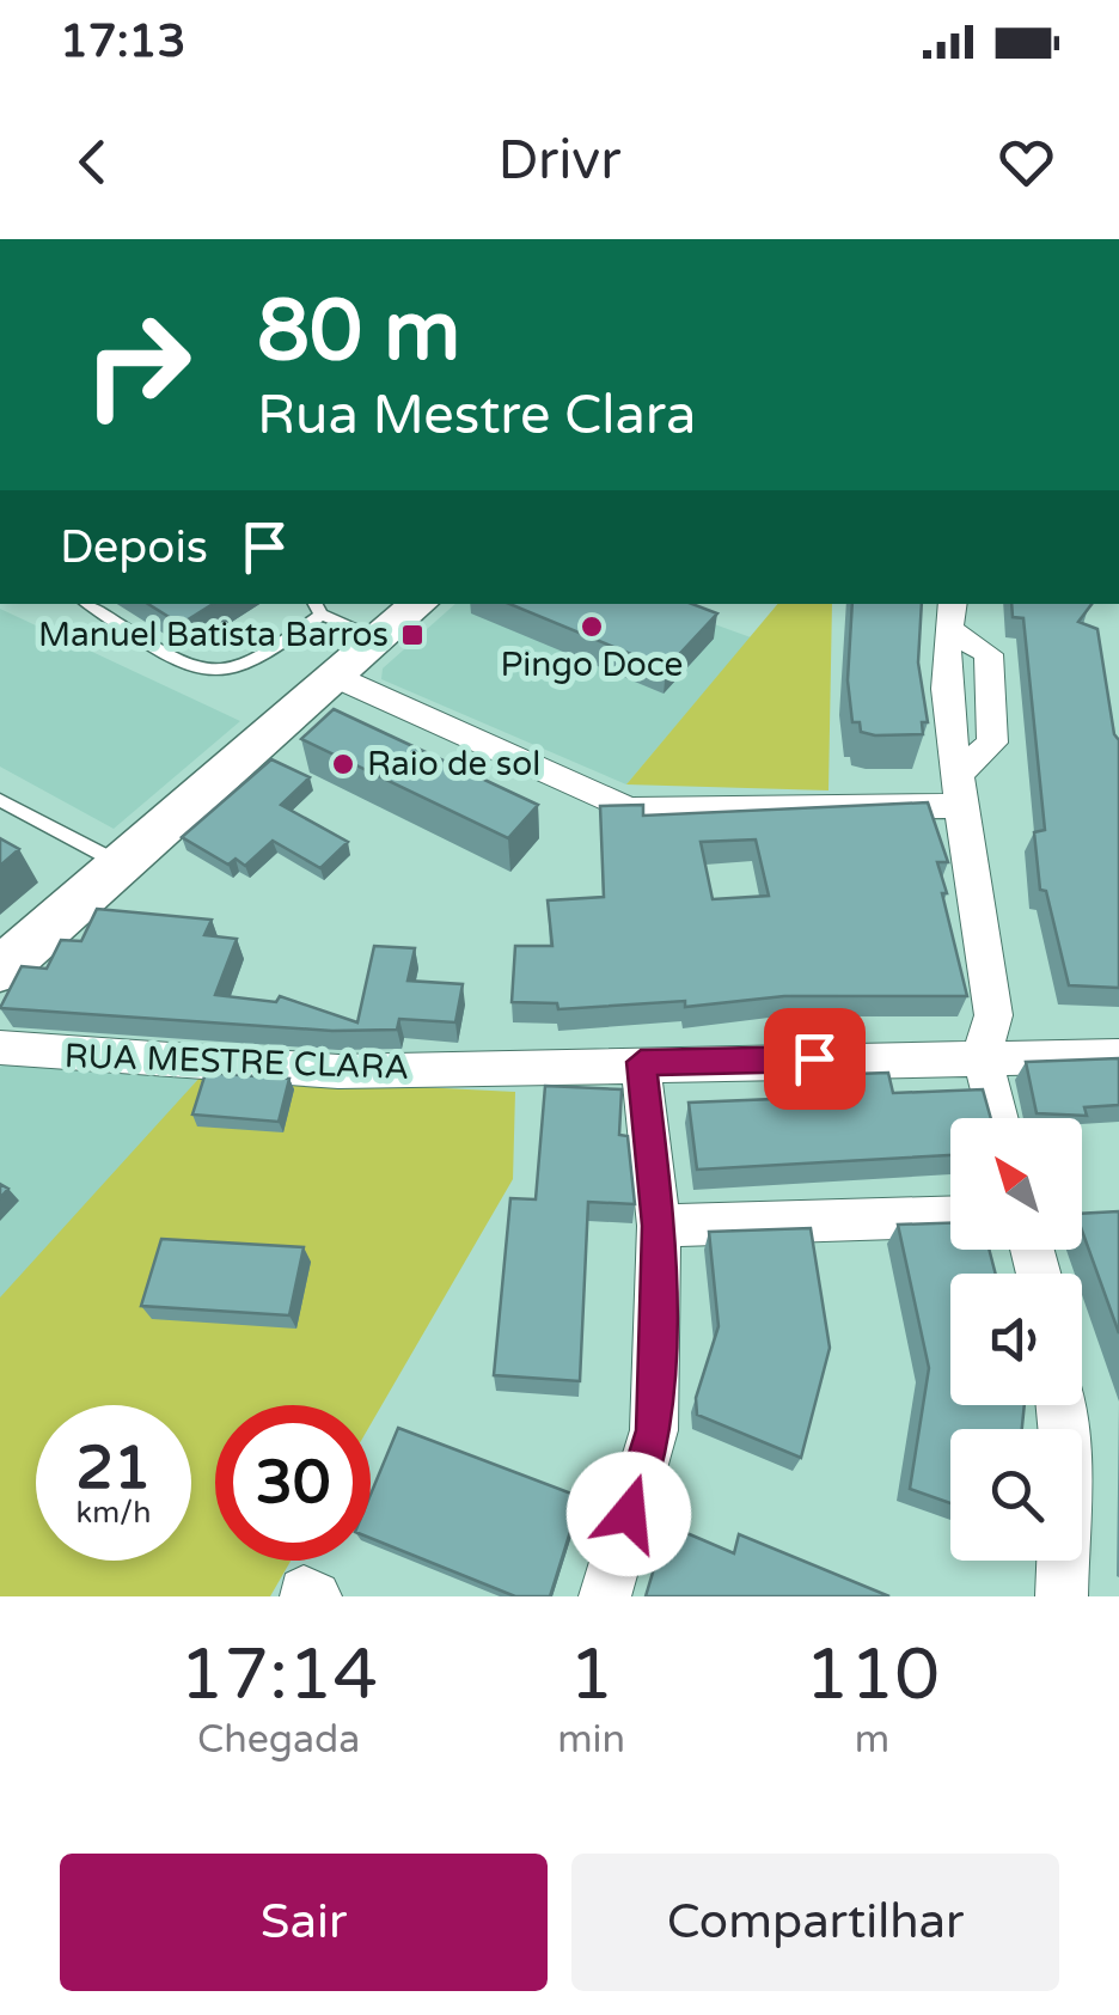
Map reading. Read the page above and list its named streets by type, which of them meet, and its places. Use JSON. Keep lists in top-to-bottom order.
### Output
{
  "streets": {
    "street": ["RUA MESTRE CLARA"]
  },
  "places": {
    "other": ["Pingo Doce", "Raio de sol"],
    "transit": ["Manuel Batista Barros"]
  },
  "north": "top left",
  "page": {
    "status": "17:13",
    "header": "Drivr",
    "turn": ["80 m", "Rua Mestre Clara"],
    "then": "Depois",
    "speed": "21 km/h",
    "limit": "30",
    "eta": [
      "17:14",
      "Chegada",
      "1",
      "min",
      "110",
      "m"
    ],
    "buttons": ["Sair", "Compartilhar"]
  }
}
